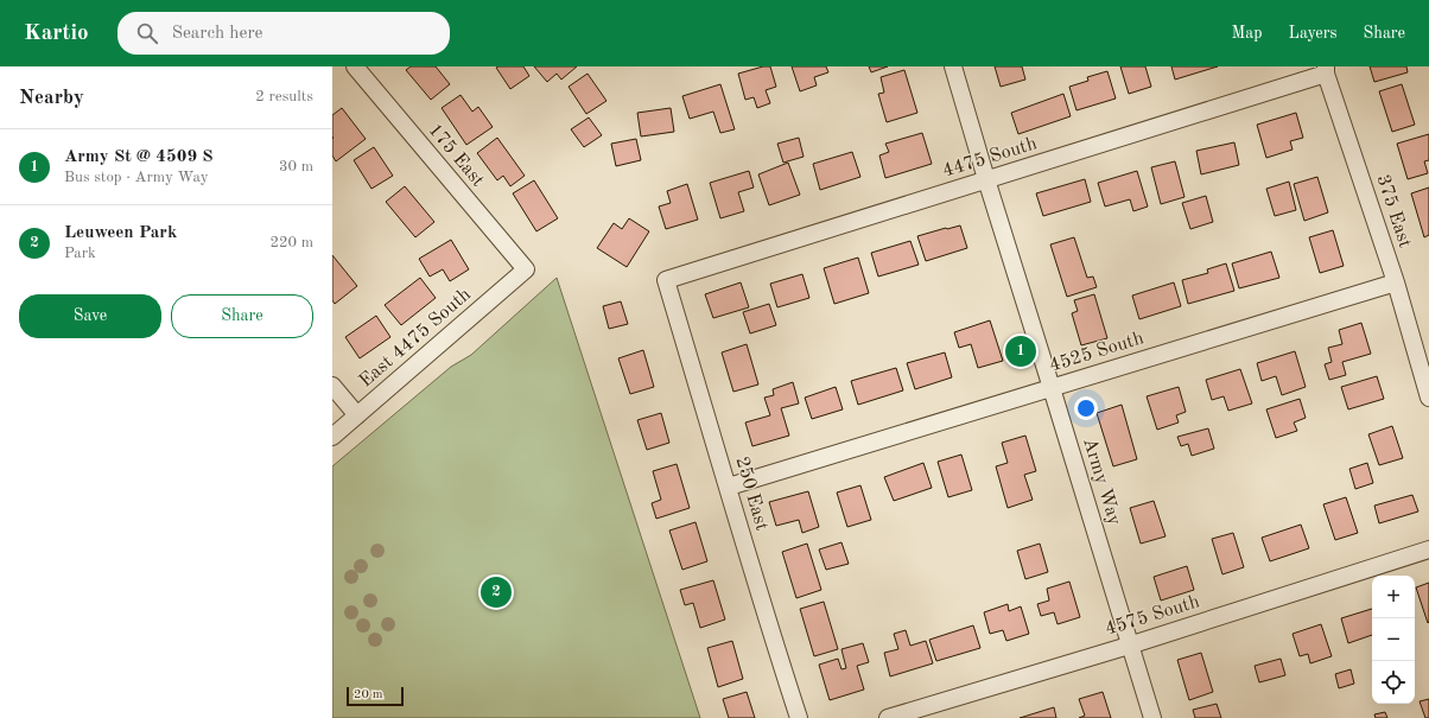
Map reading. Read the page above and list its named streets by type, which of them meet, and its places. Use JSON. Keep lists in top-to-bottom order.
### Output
{
  "streets": {
    "street": [
      "175 East",
      "4475 South",
      "375 East",
      "East 4475 South",
      "4525 South",
      "Army Way",
      "250 East",
      "4575 South"
    ]
  },
  "crossings": [
    ["175 East", "East 4475 South"],
    ["4475 South", "375 East"],
    ["4475 South", "Army Way"],
    ["4475 South", "250 East"],
    ["375 East", "4525 South"],
    ["4525 South", "Army Way"],
    ["4525 South", "250 East"],
    ["Army Way", "4575 South"]
  ],
  "scale_bar": "20 m",
  "page": {
    "header": "Kartio",
    "search": "Search here",
    "nav": ["Map", "Layers", "Share"],
    "heading": ["Nearby", "2 results"],
    "list": [
      {
        "mark": "1",
        "name": "Army St @ 4509 S",
        "note": "Bus stop · Army Way",
        "value": "30 m"
      },
      {
        "mark": "2",
        "name": "Leuween Park",
        "note": "Park",
        "value": "220 m"
      }
    ],
    "buttons": ["Save", "Share"],
    "pins": ["1", "2"],
    "map_buttons": ["+", "−"],
    "scale": "20 m"
  }
}
